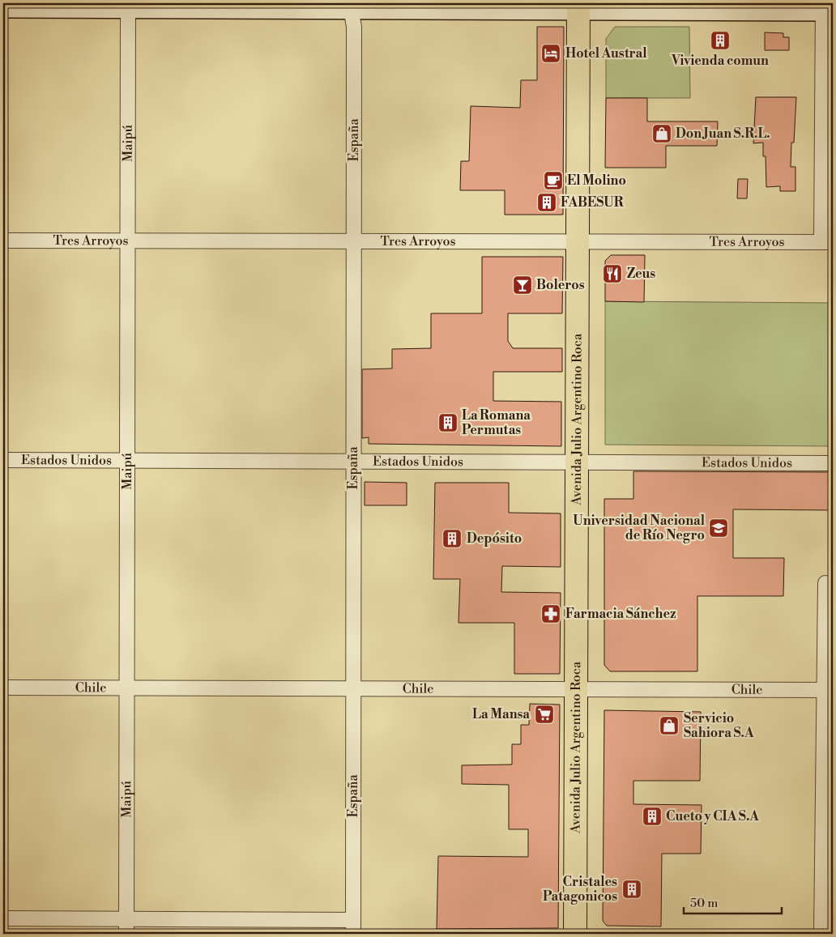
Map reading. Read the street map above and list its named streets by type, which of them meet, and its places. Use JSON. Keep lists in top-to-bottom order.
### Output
{
  "streets": {
    "main road": ["Avenida Julio Argentino Roca"],
    "street": [
      "España",
      "Maipú",
      "Tres Arroyos",
      "Estados Unidos",
      "Chile"
    ]
  },
  "crossings": [
    ["España", "Tres Arroyos"],
    ["España", "Estados Unidos"],
    ["España", "Chile"],
    ["Maipú", "Tres Arroyos"],
    ["Maipú", "Estados Unidos"],
    ["Maipú", "Chile"],
    ["Tres Arroyos", "Avenida Julio Argentino Roca"],
    ["Avenida Julio Argentino Roca", "Estados Unidos"],
    ["Avenida Julio Argentino Roca", "Chile"]
  ],
  "places": {
    "building": [
      "Vivienda comun",
      "FABESUR",
      "La Romana Permutas",
      "Depósito",
      "Cueto y CIA S.A",
      "Cristales Patagonicos"
    ],
    "hotel": ["Hotel Austral"],
    "shop": ["Don Juan S.R.L.", "Servicio Sahiora S.A"],
    "cafe": ["El Molino"],
    "restaurant": ["Zeus"],
    "bar": ["Boleros"],
    "school or university": ["Universidad Nacional de Río Negro"],
    "pharmacy": ["Farmacia Sánchez"],
    "supermarket": ["La Mansa"]
  },
  "scale_bar": "50 m"
}
